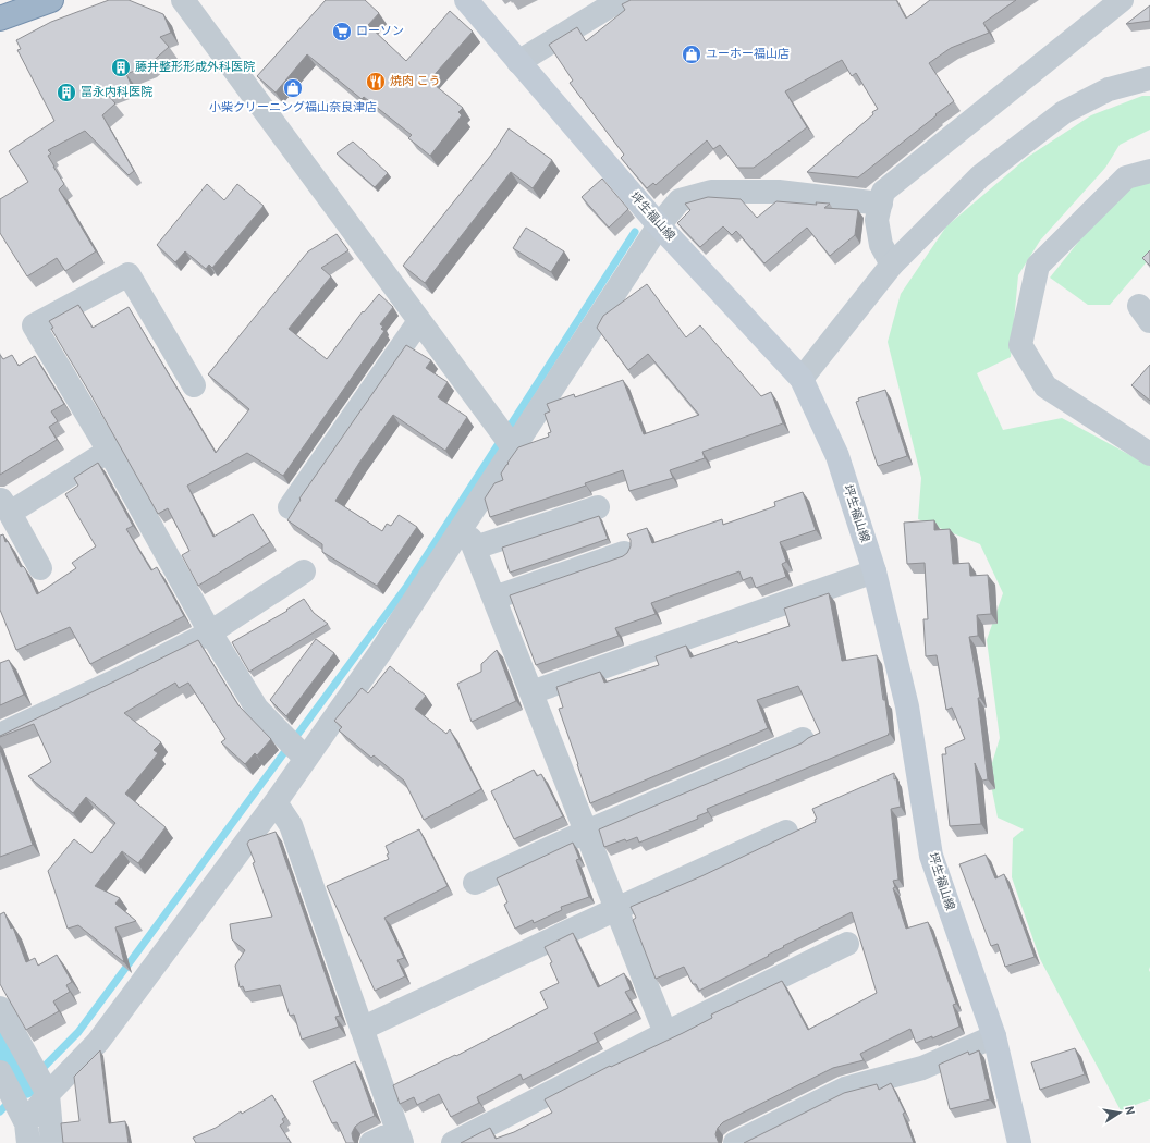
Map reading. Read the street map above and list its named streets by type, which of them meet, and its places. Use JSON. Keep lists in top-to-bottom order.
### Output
{
  "streets": {
    "main road": ["坪生福山線"]
  },
  "places": {
    "supermarket": ["ローソン"],
    "shop": ["ユーホー福山店", "小柴クリーニング福山奈良津店"],
    "building": ["藤井整形形成外科医院", "冨永内科医院"],
    "restaurant": ["焼肉 こう"]
  },
  "north": "right"
}
